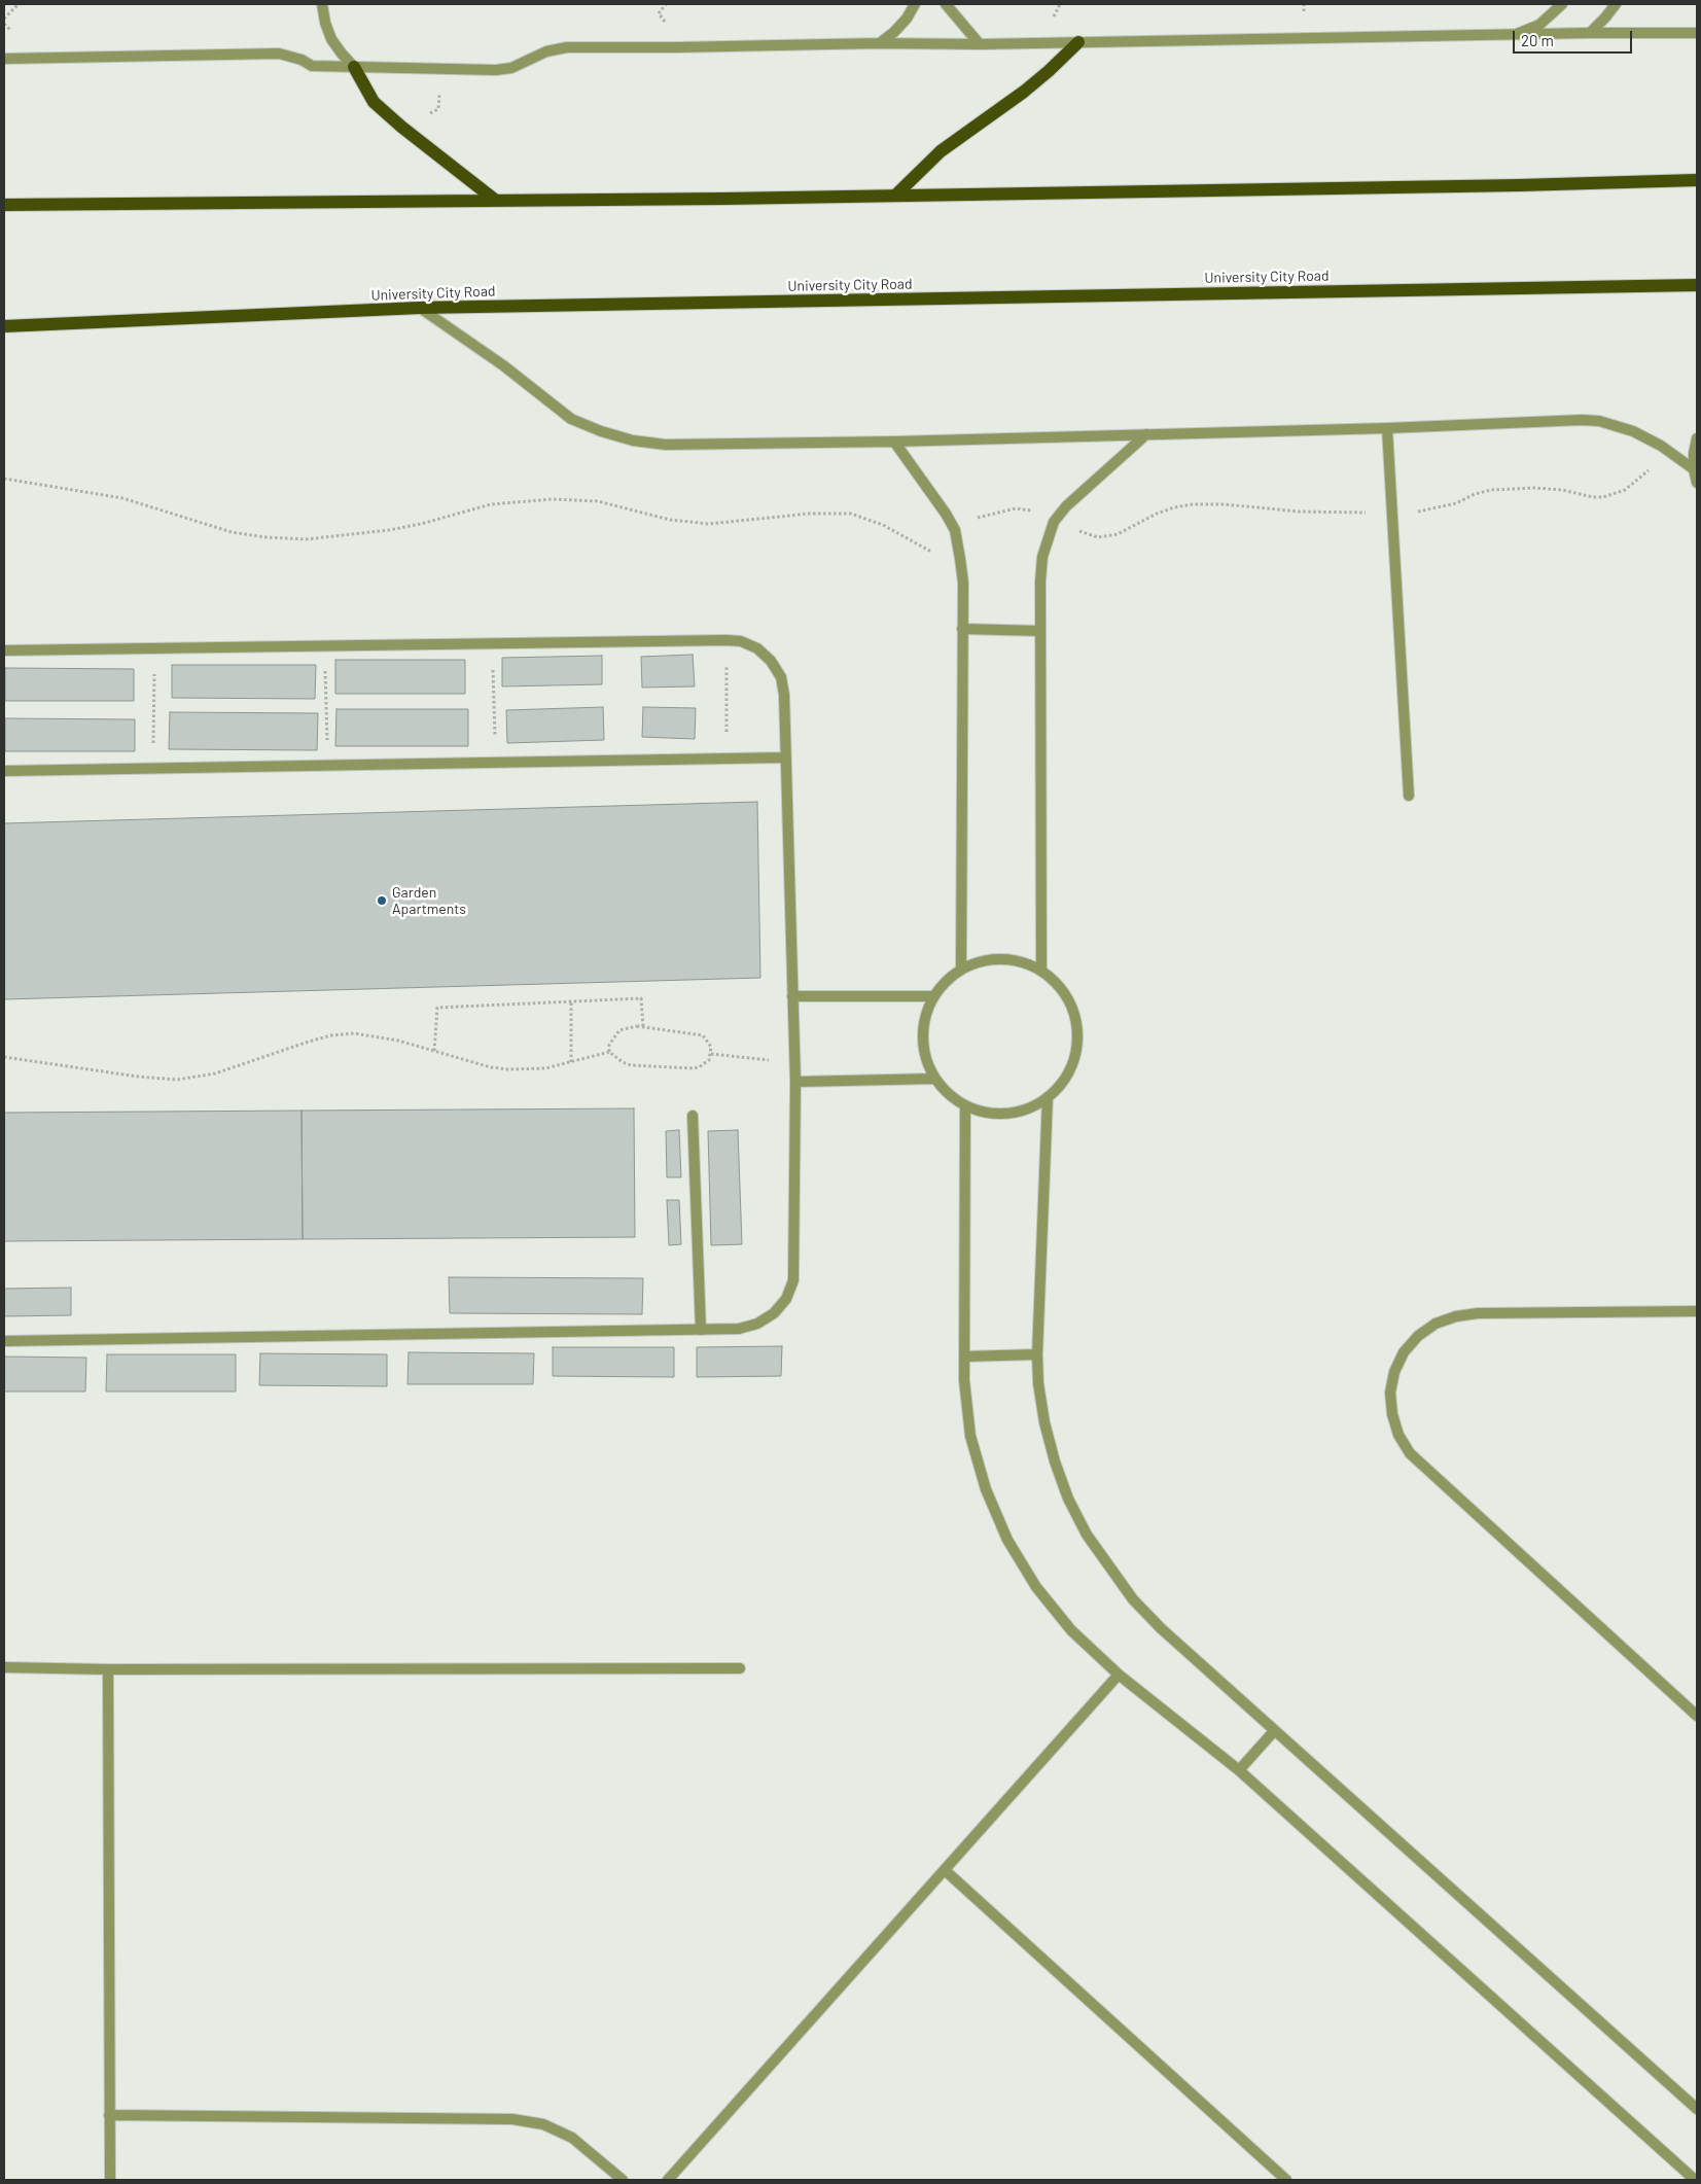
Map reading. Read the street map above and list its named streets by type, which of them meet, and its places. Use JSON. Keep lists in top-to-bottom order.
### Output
{
  "streets": {
    "main road": ["University City Road"]
  },
  "places": ["Garden Apartments"],
  "scale_bar": "20 m"
}
